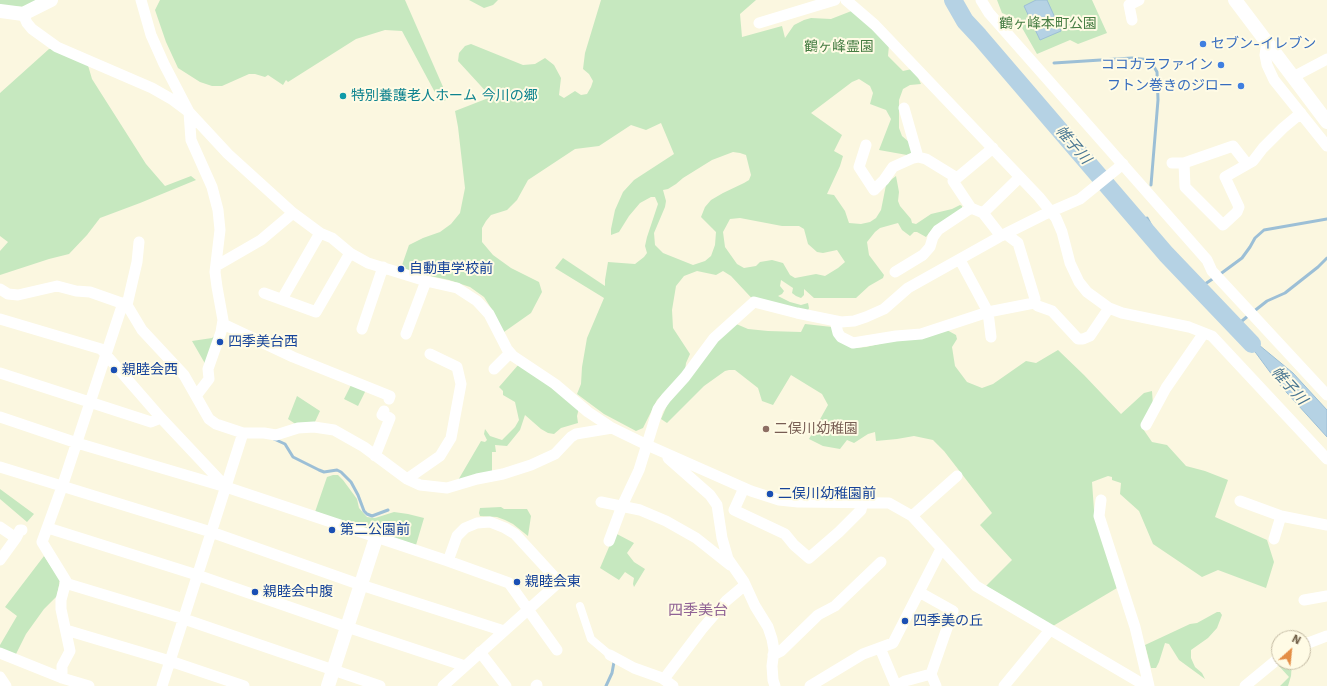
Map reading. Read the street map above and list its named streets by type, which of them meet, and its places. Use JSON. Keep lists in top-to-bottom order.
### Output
{
  "districts": ["四季美台"],
  "water": ["帷子川"],
  "parks": ["鶴ヶ峰本町公園", "鶴ヶ峰霊園"],
  "places": [
    "セブン-イレブン",
    "ココカラファイン",
    "フトン巻きのジロー",
    "特別養護老人ホーム 今川の郷",
    "自動車学校前",
    "四季美台西",
    "親睦会西",
    "二俣川幼稚園",
    "二俣川幼稚園前",
    "第二公園前",
    "親睦会東",
    "親睦会中腹",
    "四季美の丘"
  ],
  "north": "top right"
}
